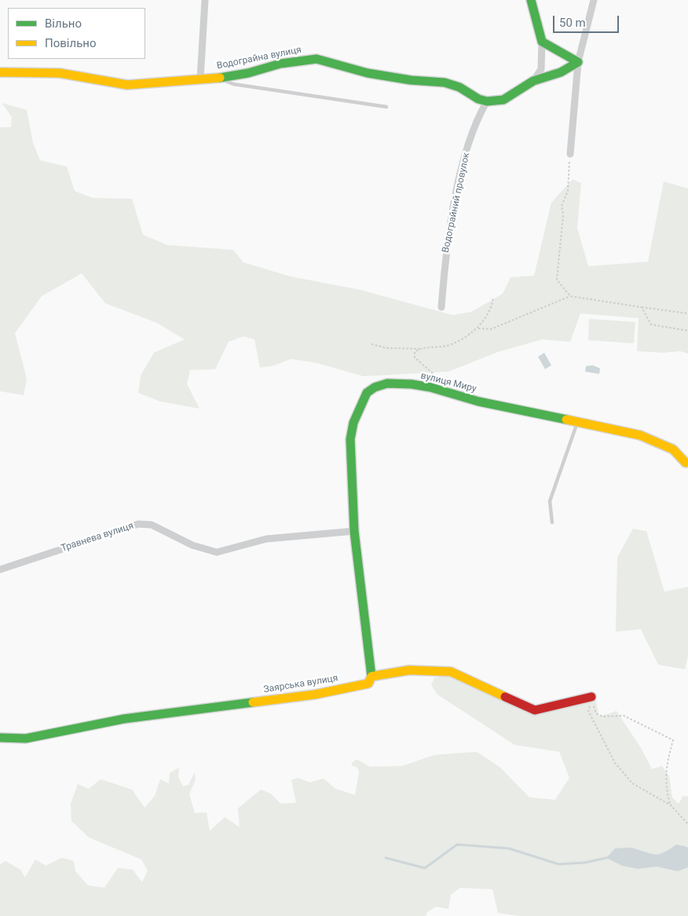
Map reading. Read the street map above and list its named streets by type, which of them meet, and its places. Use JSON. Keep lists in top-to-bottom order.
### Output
{
  "streets": {
    "street": [
      "Водограйна вулиця",
      "Водограйний провулок",
      "вулиця Миру",
      "Травнева вулиця",
      "Заярська вулиця"
    ]
  },
  "crossings": [
    ["Водограйна вулиця", "Водограйний провулок"],
    ["вулиця Миру", "Травнева вулиця"],
    ["вулиця Миру", "Заярська вулиця"]
  ],
  "legend": ["Вільно", "Повільно"],
  "scale_bar": "50 m"
}
